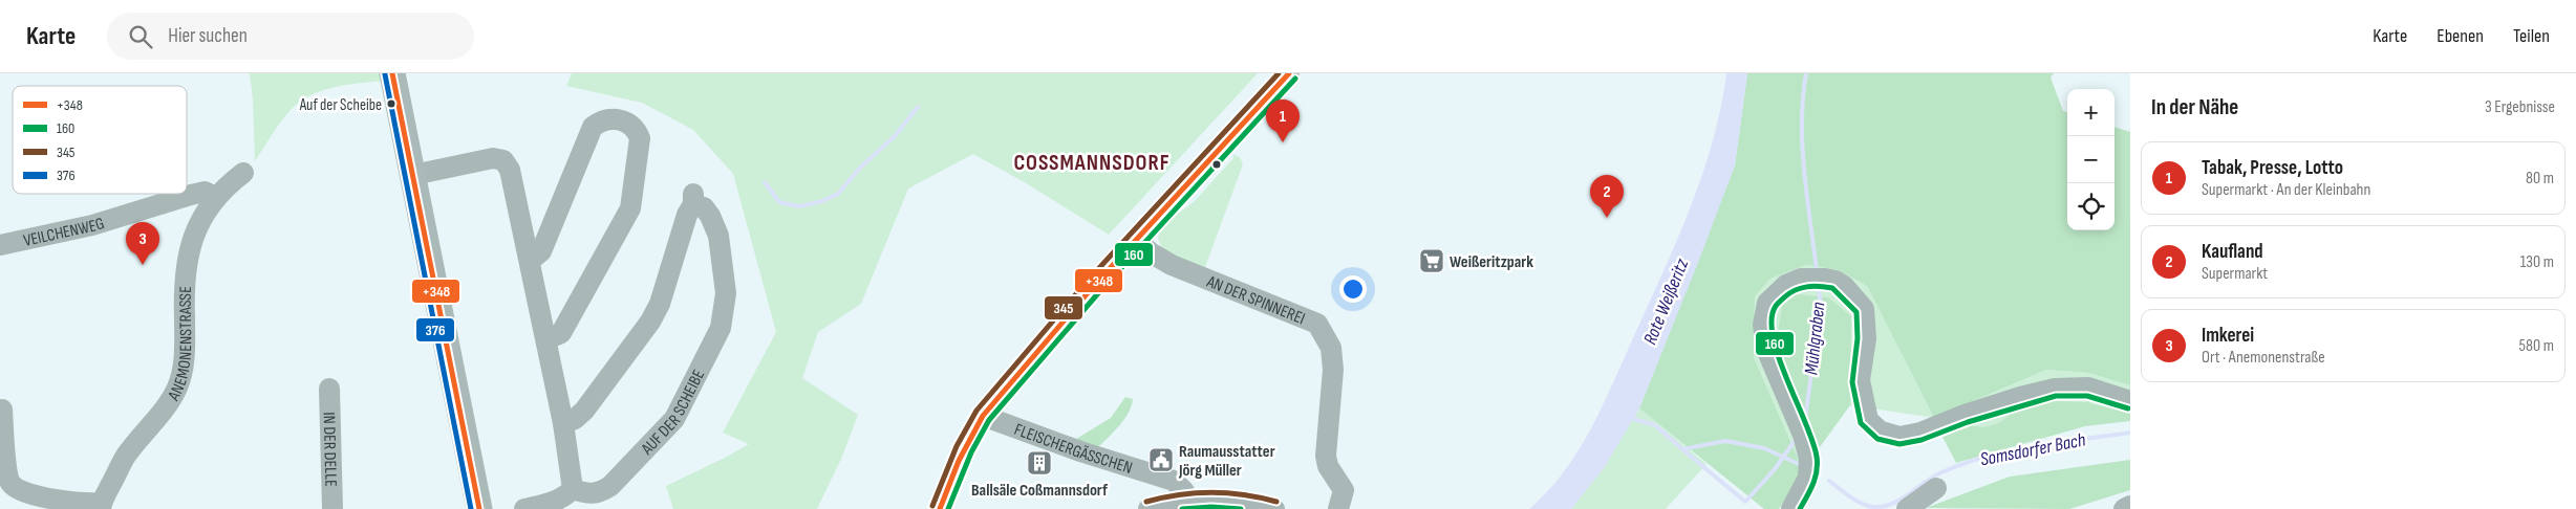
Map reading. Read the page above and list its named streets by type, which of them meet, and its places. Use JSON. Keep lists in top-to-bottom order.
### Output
{
  "streets": {
    "street": [
      "VEILCHENWEG",
      "AN DER SPINNEREI",
      "ANEMONENSTRASSE",
      "AUF DER SCHEIBE",
      "IN DER DELLE",
      "FLEISCHERGÄSSCHEN"
    ]
  },
  "crossings": [
    ["VEILCHENWEG", "ANEMONENSTRASSE"]
  ],
  "districts": ["COSSMANNSDORF"],
  "water": ["Rote Weißeritz", "Mühlgraben", "Somsdorfer Bach"],
  "places": {
    "other": ["Auf der Scheibe"],
    "supermarket": ["Weißeritzpark"],
    "public building": ["Raumausstatter Jörg Müller"],
    "building": ["Ballsäle Coßmannsdorf"]
  },
  "lines": [
    "transit line +348",
    "transit line 345",
    "transit line 376",
    "transit line 160"
  ],
  "legend": [
    "+348",
    "160",
    "345",
    "376"
  ],
  "page": {
    "header": "Karte",
    "search": "Hier suchen",
    "nav": ["Karte", "Ebenen", "Teilen"],
    "heading": ["In der Nähe", "3 Ergebnisse"],
    "map_buttons": ["+", "−"],
    "pins": ["1", "2", "3"],
    "list": [
      {
        "mark": "1",
        "name": "Tabak, Presse, Lotto",
        "note": "Supermarkt · An der Kleinbahn",
        "value": "80 m"
      },
      {
        "mark": "2",
        "name": "Kaufland",
        "note": "Supermarkt",
        "value": "130 m"
      },
      {
        "mark": "3",
        "name": "Imkerei",
        "note": "Ort · Anemonenstraße",
        "value": "580 m"
      }
    ]
  }
}
